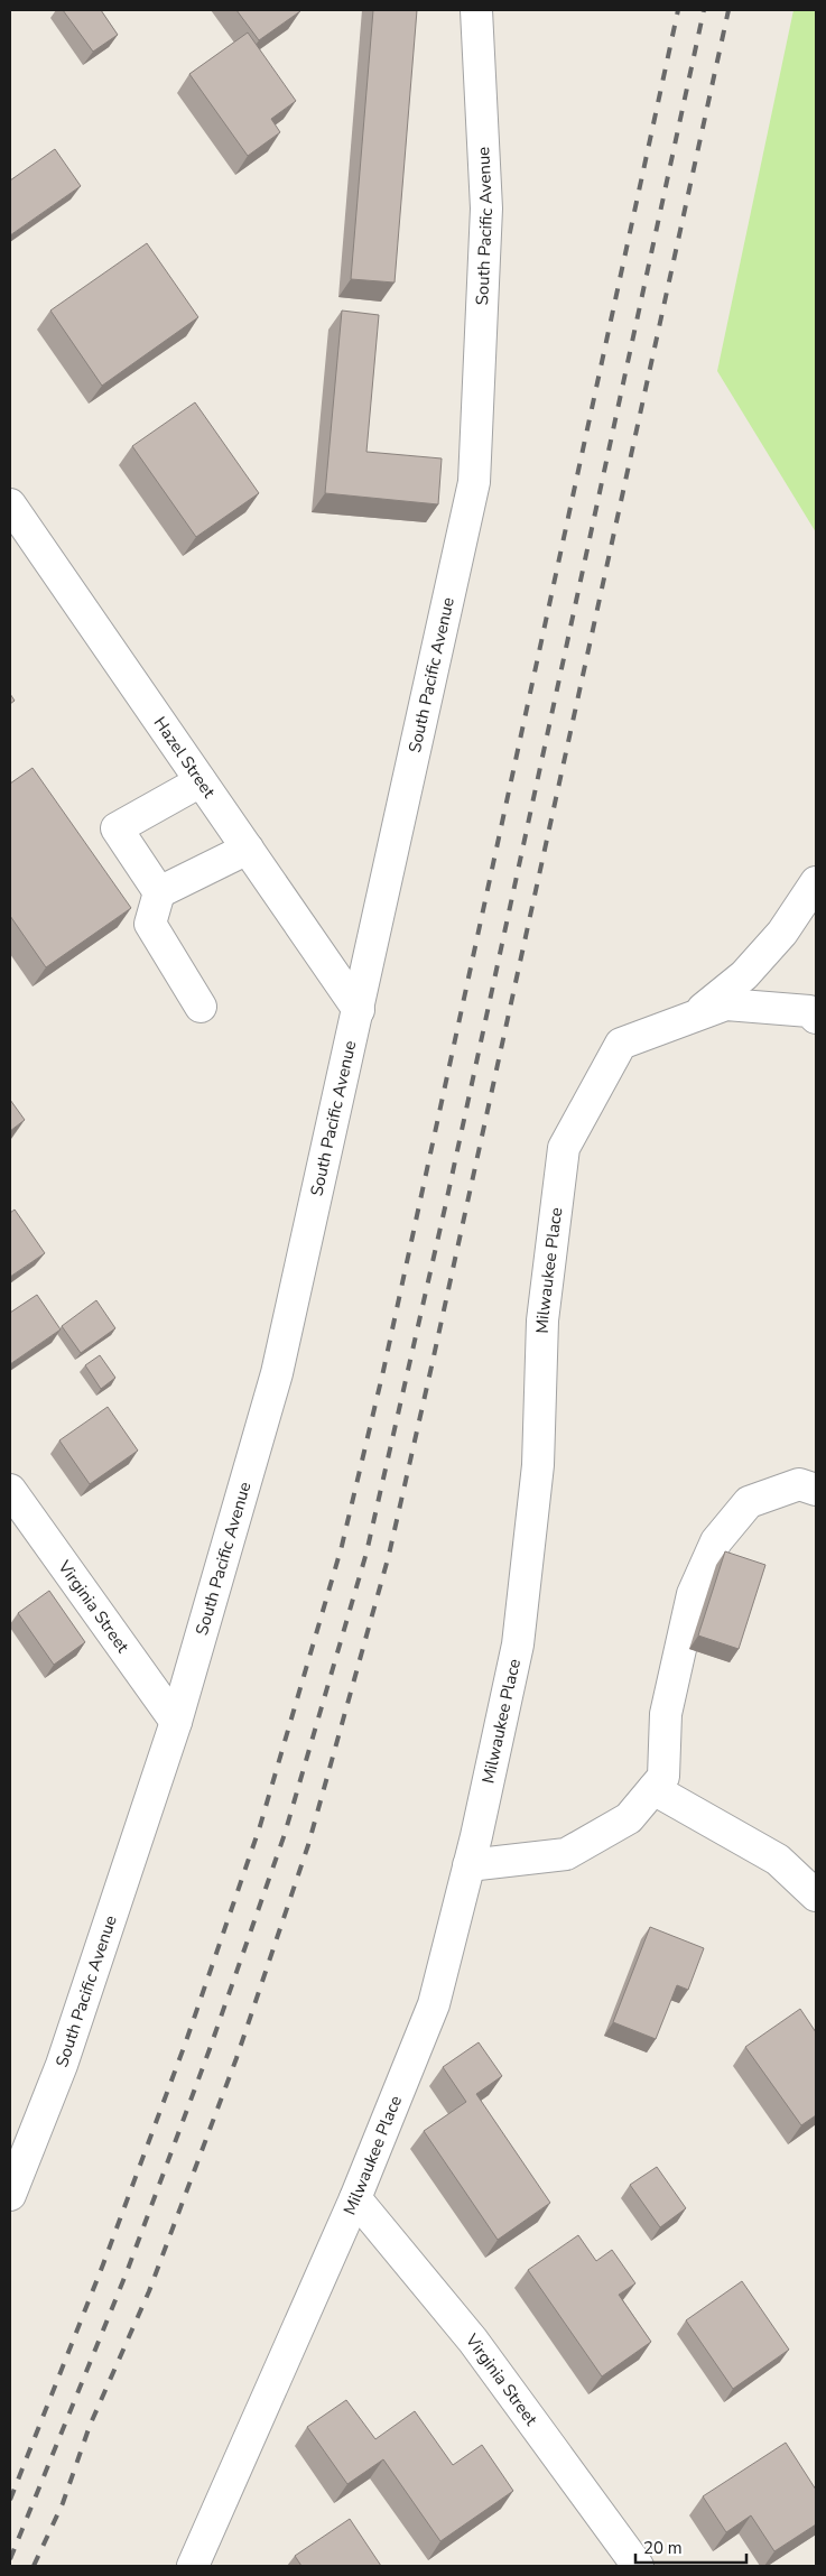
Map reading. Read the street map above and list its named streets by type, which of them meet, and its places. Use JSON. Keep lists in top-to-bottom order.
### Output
{
  "streets": {
    "street": [
      "South Pacific Avenue",
      "Hazel Street",
      "Milwaukee Place",
      "Virginia Street"
    ]
  },
  "crossings": [
    ["South Pacific Avenue", "Hazel Street"],
    ["South Pacific Avenue", "Virginia Street"],
    ["Milwaukee Place", "Virginia Street"]
  ],
  "scale_bar": "20 m"
}
